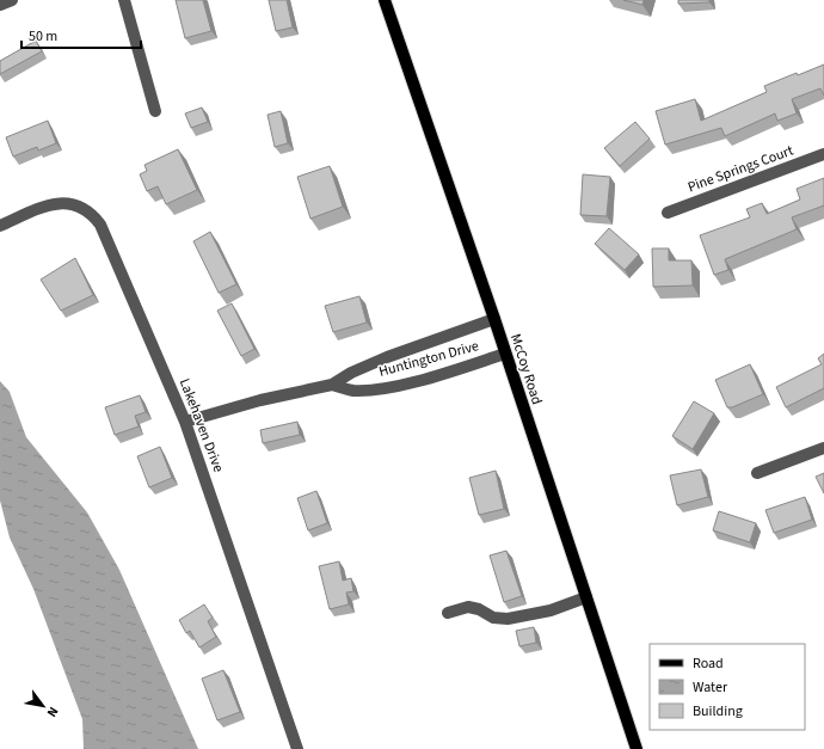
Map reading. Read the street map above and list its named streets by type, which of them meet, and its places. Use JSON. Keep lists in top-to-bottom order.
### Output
{
  "streets": {
    "main road": ["McCoy Road"],
    "street": ["Pine Springs Court", "Huntington Drive", "Lakehaven Drive"]
  },
  "crossings": [
    ["Huntington Drive", "McCoy Road"],
    ["Huntington Drive", "Lakehaven Drive"]
  ],
  "legend": ["Road", "Water", "Building"],
  "scale_bar": "50 m",
  "north": "bottom right"
}
